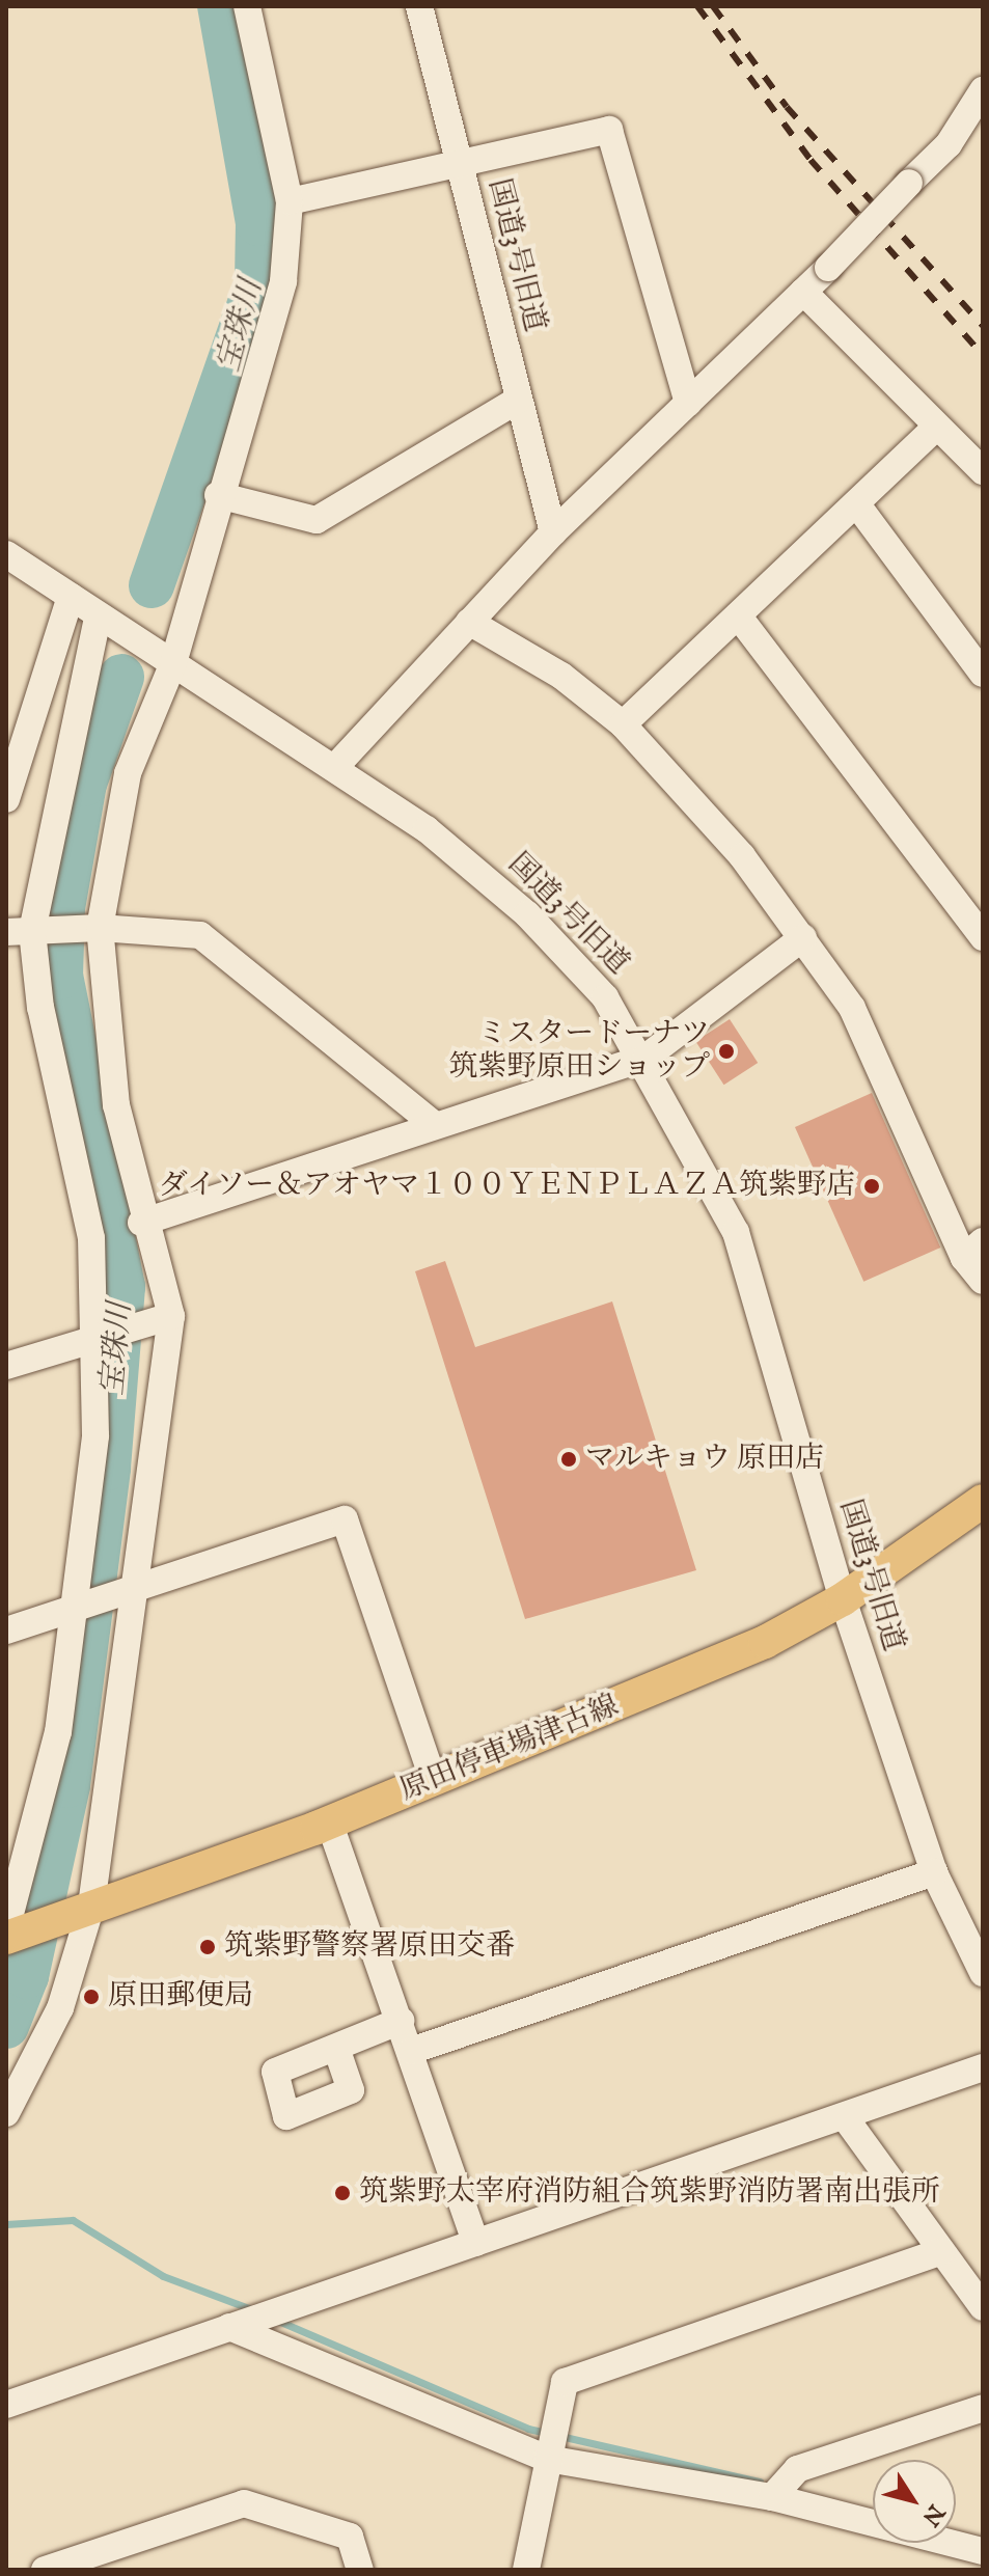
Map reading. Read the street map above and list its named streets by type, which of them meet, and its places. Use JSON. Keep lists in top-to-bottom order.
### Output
{
  "streets": {
    "main road": ["原田停車場津古線"],
    "street": ["国道3号旧道"]
  },
  "crossings": [
    ["国道3号旧道", "原田停車場津古線"]
  ],
  "water": ["宝珠川"],
  "places": [
    "ミスタードーナツ 筑紫野原田ショップ",
    "ダイソー＆アオヤマ１００ＹＥＮＰＬＡＺＡ筑紫野店",
    "マルキョウ 原田店",
    "筑紫野警察署原田交番",
    "原田郵便局",
    "筑紫野太宰府消防組合筑紫野消防署南出張所"
  ],
  "north": "bottom right"
}
